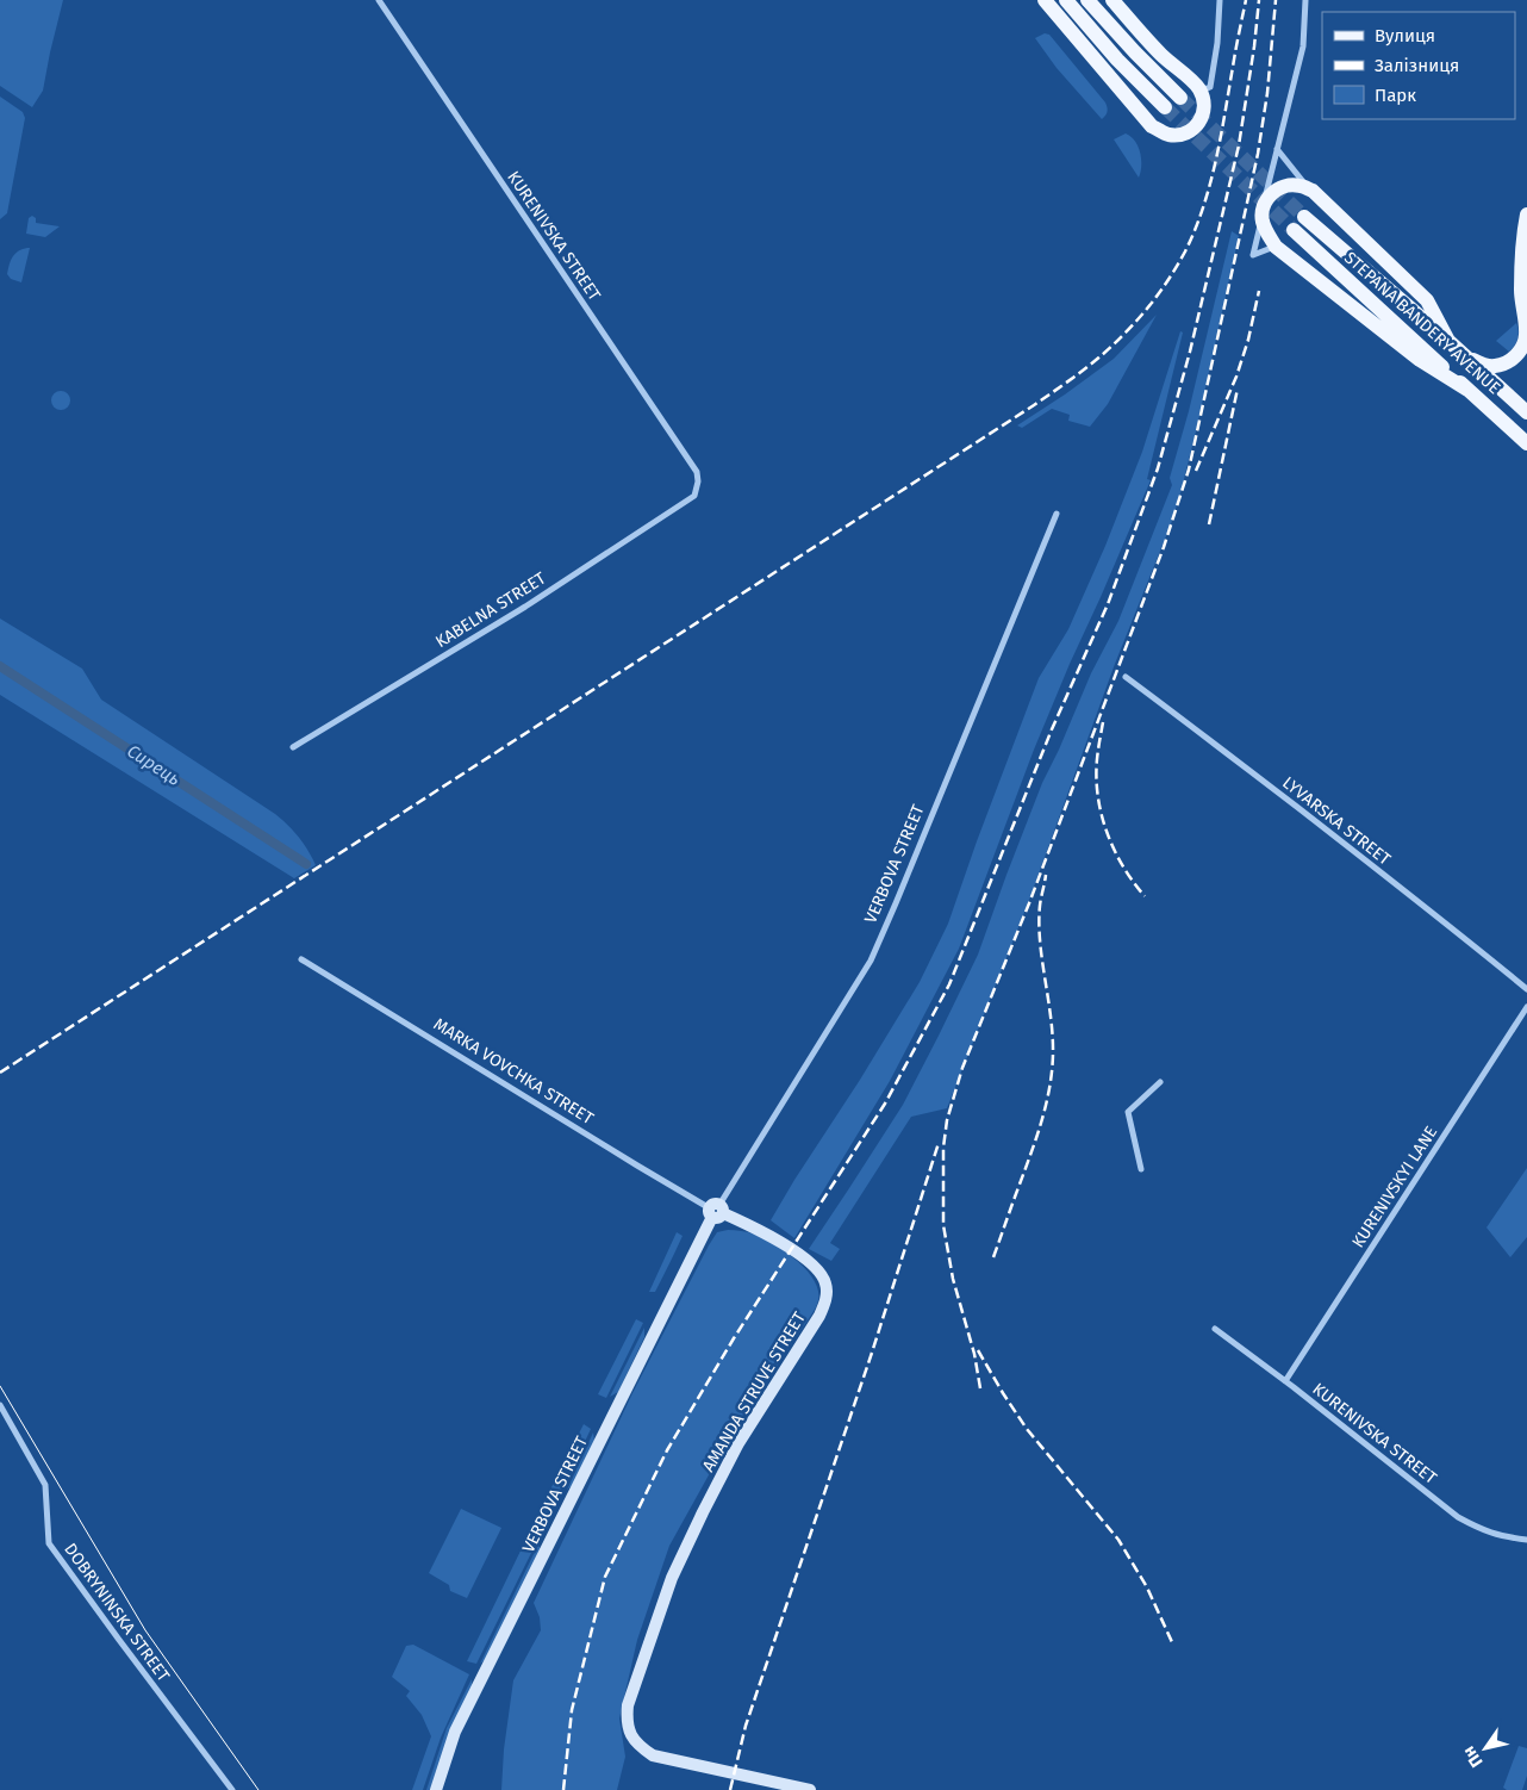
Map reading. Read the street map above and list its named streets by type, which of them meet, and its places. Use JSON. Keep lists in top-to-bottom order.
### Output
{
  "streets": {
    "main road": ["STEPANA BANDERY AVENUE", "VERBOVA STREET", "AMANDA STRUVE STREET"],
    "street": [
      "KURENIVSKA STREET",
      "KABELNA STREET",
      "LYVARSKA STREET",
      "MARKA VOVCHKA STREET",
      "KURENIVSKYI LANE",
      "DOBRYNINSKA STREET"
    ]
  },
  "crossings": [
    ["KURENIVSKA STREET", "KABELNA STREET"],
    ["KURENIVSKA STREET", "KURENIVSKYI LANE"],
    ["VERBOVA STREET", "MARKA VOVCHKA STREET"],
    ["VERBOVA STREET", "AMANDA STRUVE STREET"],
    ["MARKA VOVCHKA STREET", "AMANDA STRUVE STREET"]
  ],
  "water": ["Сирець"],
  "legend": ["Вулиця", "Залізниця", "Парк"],
  "north": "bottom left"
}
